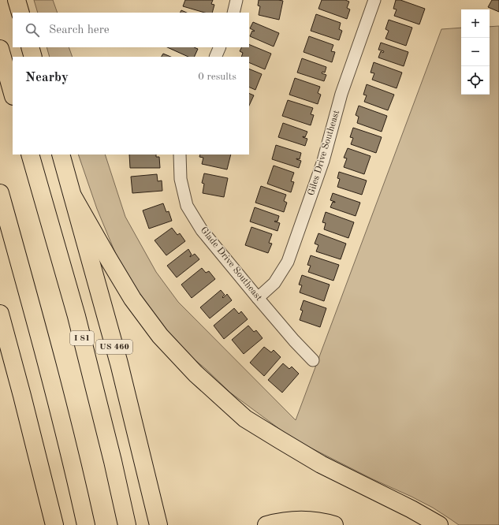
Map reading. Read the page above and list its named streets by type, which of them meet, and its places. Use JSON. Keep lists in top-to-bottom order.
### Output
{
  "streets": {
    "highway": ["I 81", "US 460"],
    "street": ["Giles Drive Southeast", "Glade Drive Southeast"]
  },
  "crossings": [
    ["Giles Drive Southeast", "Glade Drive Southeast"]
  ],
  "page": {
    "map_buttons": ["+", "−"],
    "search": "Search here",
    "heading": ["Nearby", "0 results"]
  }
}
